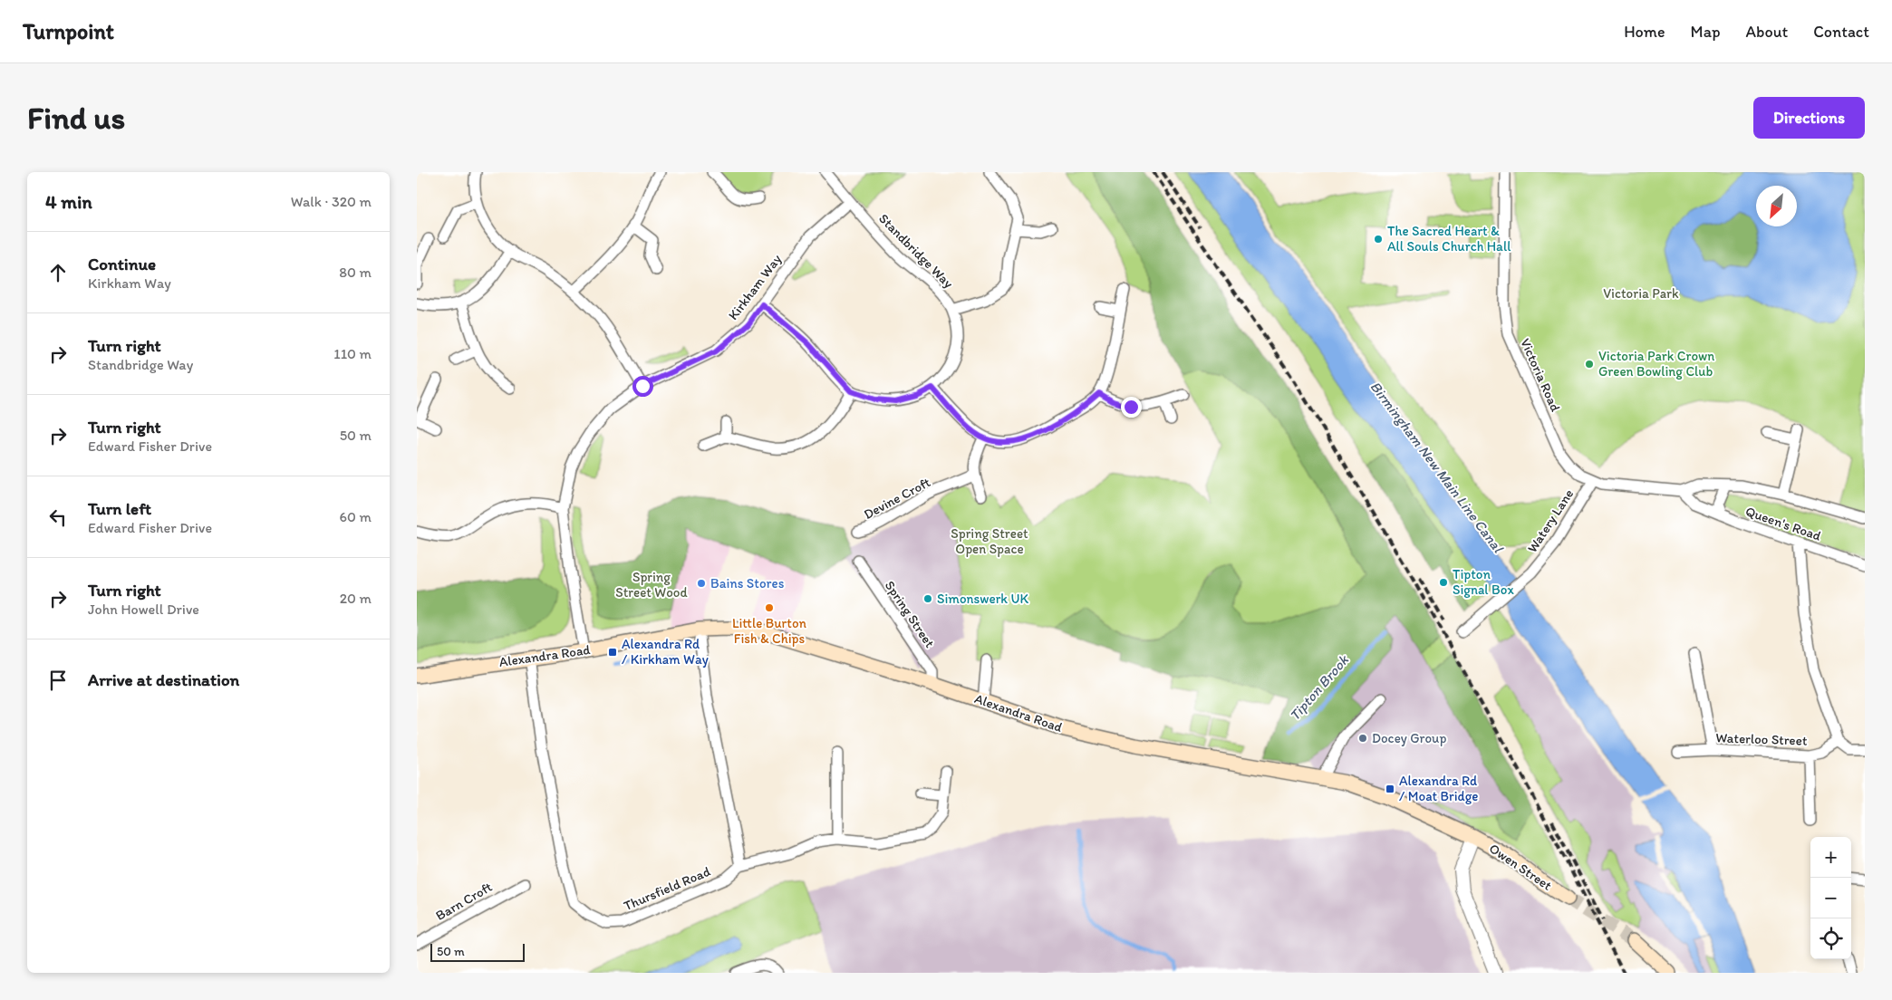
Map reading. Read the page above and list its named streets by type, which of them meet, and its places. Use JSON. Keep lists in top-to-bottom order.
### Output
{
  "streets": {
    "main road": ["Alexandra Road", "Owen Street"],
    "street": [
      "Standbridge Way",
      "Kirkham Way",
      "Victoria Road",
      "Devine Croft",
      "Watery Lane",
      "Queen's Road",
      "Spring Street",
      "Waterloo Street",
      "Thursfield Road",
      "Barn Croft"
    ]
  },
  "crossings": [
    ["Standbridge Way", "Kirkham Way"],
    ["Kirkham Way", "Alexandra Road"],
    ["Victoria Road", "Watery Lane"],
    ["Victoria Road", "Queen's Road"],
    ["Spring Street", "Alexandra Road"],
    ["Alexandra Road", "Owen Street"],
    ["Alexandra Road", "Thursfield Road"]
  ],
  "water": ["Birmingham New Main Line Canal", "Tipton Brook"],
  "parks": ["Victoria Park", "Spring Street Open Space", "Spring Street Wood"],
  "places": {
    "other": [
      "The Sacred Heart & All Souls Church Hall",
      "Victoria Park Crown Green Bowling Club",
      "Tipton Signal Box",
      "Bains Stores",
      "Simonswerk UK",
      "Little Burton Fish & Chips",
      "Docey Group"
    ],
    "transit": ["Alexandra Rd / Kirkham Way", "Alexandra Rd / Moat Bridge"]
  },
  "scale_bar": "50 m",
  "north": "bottom left",
  "page": {
    "header": "Turnpoint",
    "nav": [
      "Home",
      "Map",
      "About",
      "Contact"
    ],
    "buttons": "Directions",
    "title": "Find us",
    "heading": ["4 min", "Walk · 320 m"],
    "list": [
      ["Continue", "Kirkham Way", "80 m"],
      ["Turn right", "Standbridge Way", "110 m"],
      ["Turn right", "Edward Fisher Drive", "50 m"],
      ["Turn left", "Edward Fisher Drive", "60 m"],
      ["Turn right", "John Howell Drive", "20 m"],
      "Arrive at destination"
    ],
    "map_buttons": ["+", "−"],
    "scale": "50 m"
  }
}
